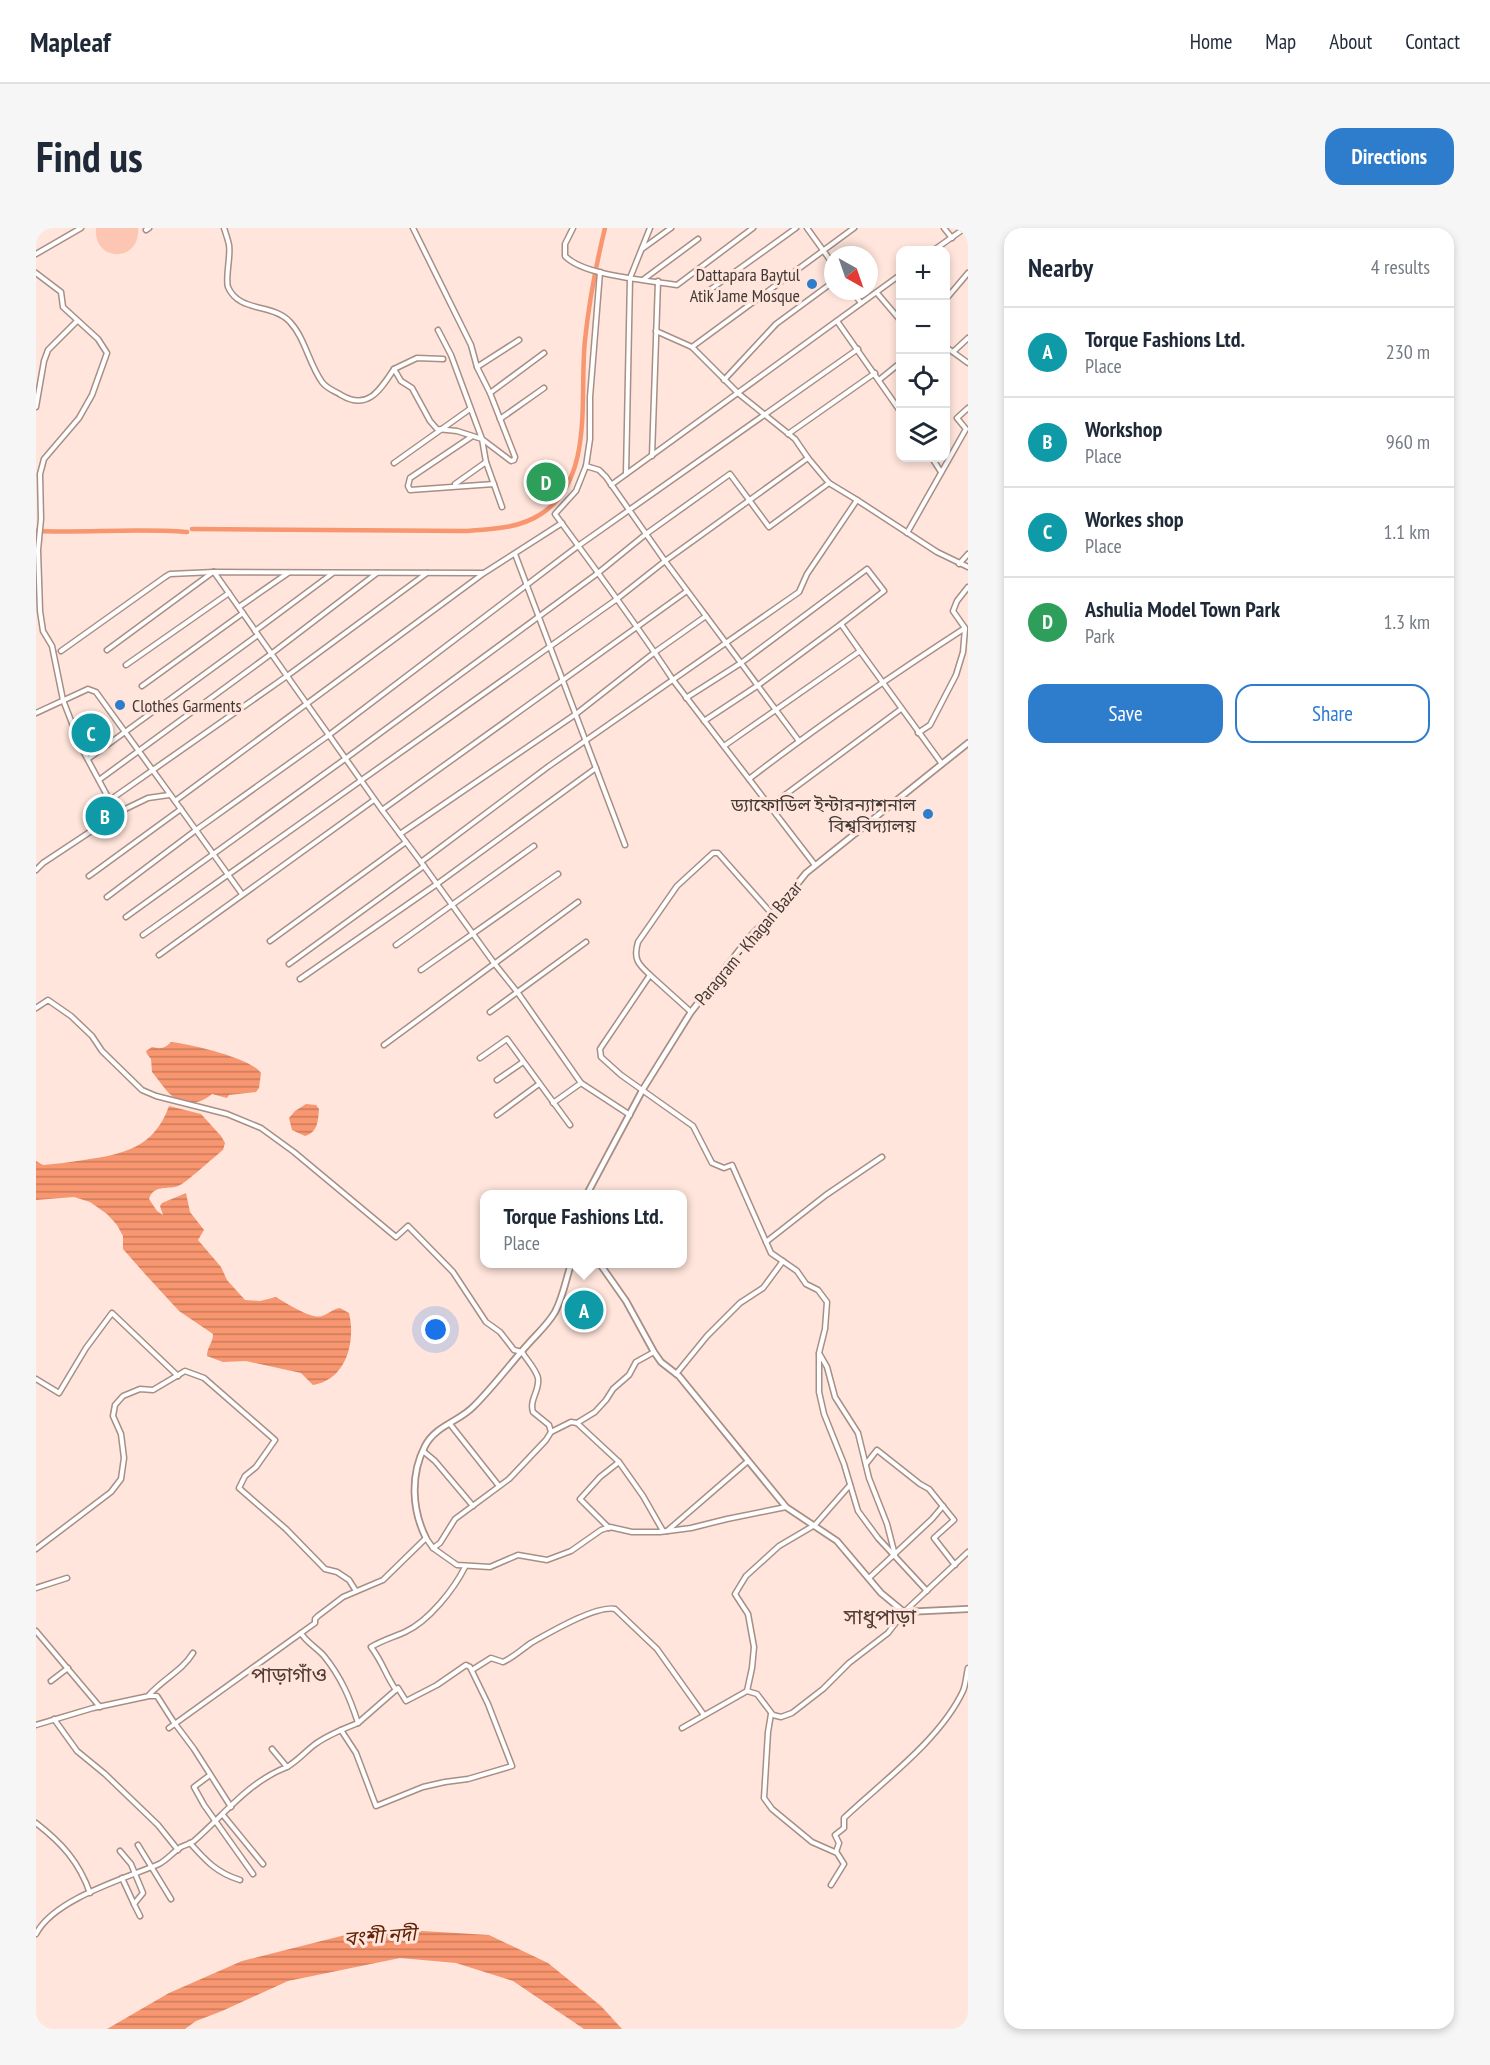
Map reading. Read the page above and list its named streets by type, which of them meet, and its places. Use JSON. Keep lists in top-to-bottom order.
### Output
{
  "streets": {
    "street": ["Paragram - Khagan Bazar"]
  },
  "districts": ["সাধুপাড়া", "পাড়াগাঁও"],
  "water": ["বংশী নদী"],
  "places": ["Dattapara Baytul Atik Jame Mosque", "Clothes Garments", "ড্যাফোডিল ইন্টারন্যাশনাল বিশ্ববিদ্যালয়"],
  "north": "bottom right",
  "page": {
    "header": "Mapleaf",
    "nav": [
      "Home",
      "Map",
      "About",
      "Contact"
    ],
    "buttons": [
      "Directions",
      ["Save", "Share"]
    ],
    "title": "Find us",
    "heading": ["Nearby", "4 results"],
    "map_buttons": ["+", "−"],
    "list": [
      {
        "mark": "A",
        "name": "Torque Fashions Ltd.",
        "note": "Place",
        "value": "230 m"
      },
      {
        "mark": "B",
        "name": "Workshop",
        "note": "Place",
        "value": "960 m"
      },
      {
        "mark": "C",
        "name": "Workes shop",
        "note": "Place",
        "value": "1.1 km"
      },
      {
        "mark": "D",
        "name": "Ashulia Model Town Park",
        "note": "Park",
        "value": "1.3 km"
      }
    ],
    "pins": [
      "D",
      "C",
      "B",
      "A"
    ],
    "popup": ["Torque Fashions Ltd.", "Place"]
  }
}
